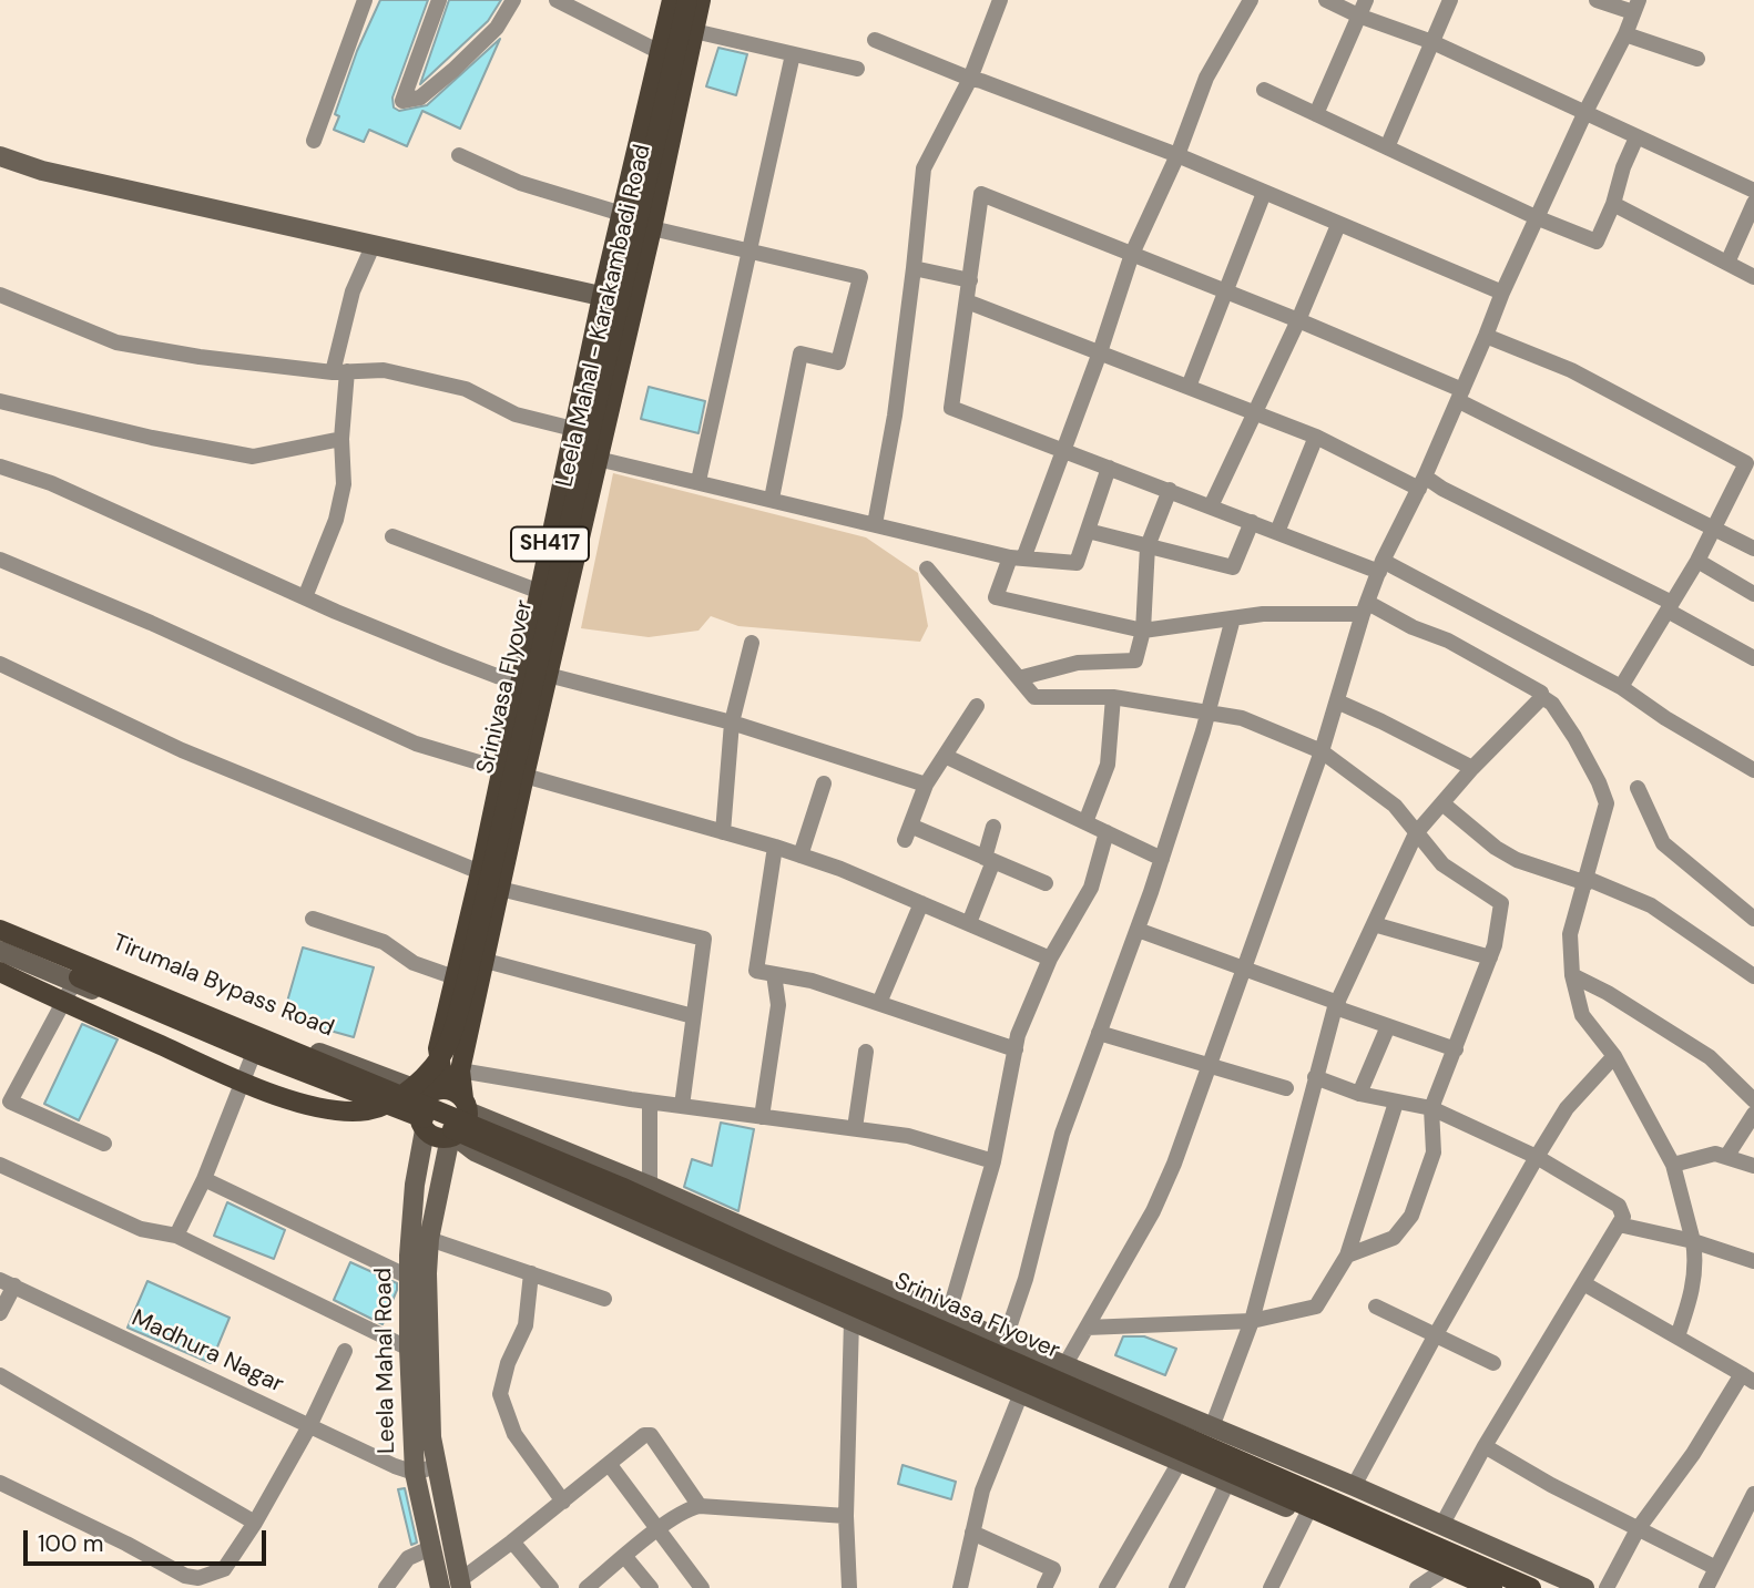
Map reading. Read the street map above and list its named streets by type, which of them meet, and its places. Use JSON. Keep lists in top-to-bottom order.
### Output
{
  "streets": {
    "main road": ["Leela Mahal - Karakambadi Road", "SH417", "Srinivasa Flyover"],
    "street": ["Tirumala Bypass Road", "Madhura Nagar", "Leela Mahal Road"]
  },
  "crossings": [
    ["Leela Mahal - Karakambadi Road", "Tirumala Bypass Road"],
    ["Leela Mahal - Karakambadi Road", "Leela Mahal Road"],
    ["Tirumala Bypass Road", "Leela Mahal Road"],
    ["Madhura Nagar", "Leela Mahal Road"]
  ],
  "scale_bar": "100 m"
}
